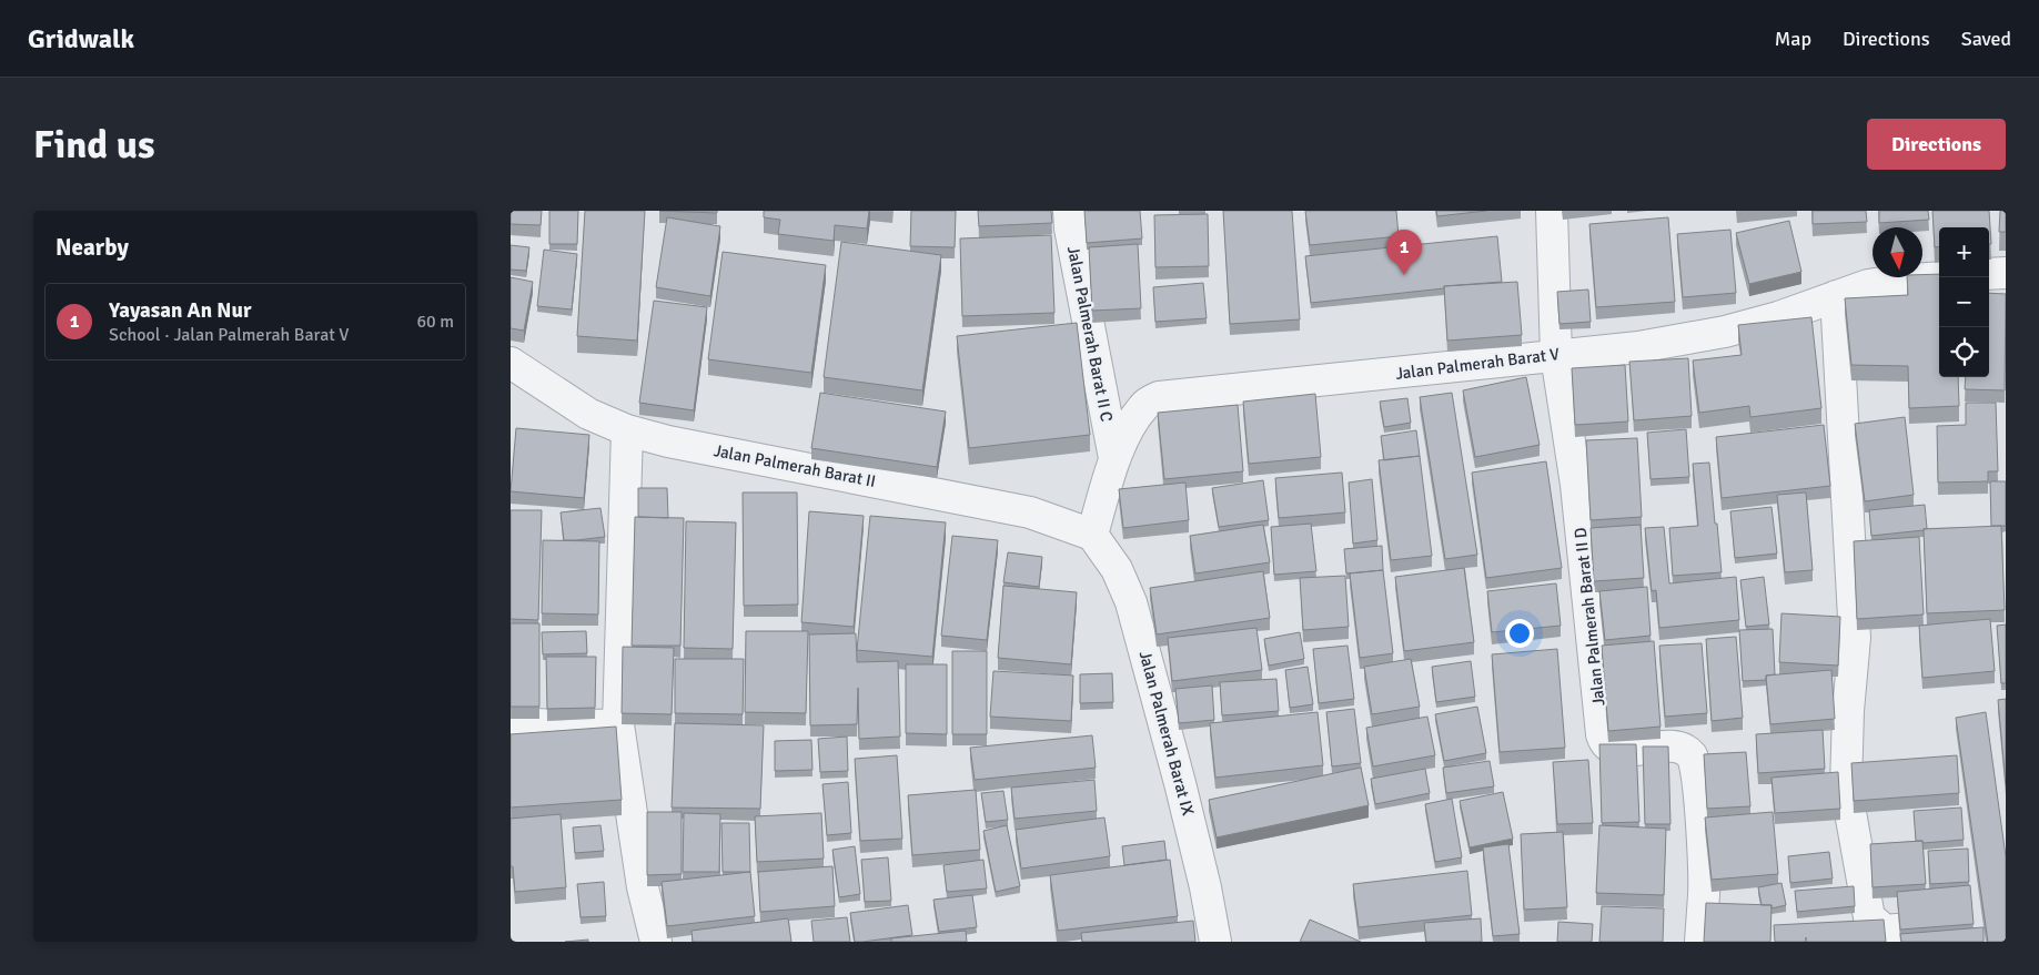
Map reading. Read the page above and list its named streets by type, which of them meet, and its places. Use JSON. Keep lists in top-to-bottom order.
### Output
{
  "streets": {
    "street": [
      "Jalan Palmerah Barat II C",
      "Jalan Palmerah Barat V",
      "Jalan Palmerah Barat II",
      "Jalan Palmerah Barat II D",
      "Jalan Palmerah Barat IX"
    ]
  },
  "crossings": [
    ["Jalan Palmerah Barat II C", "Jalan Palmerah Barat V"],
    ["Jalan Palmerah Barat V", "Jalan Palmerah Barat II"],
    ["Jalan Palmerah Barat V", "Jalan Palmerah Barat II D"],
    ["Jalan Palmerah Barat V", "Jalan Palmerah Barat IX"],
    ["Jalan Palmerah Barat II", "Jalan Palmerah Barat IX"]
  ],
  "north": "bottom",
  "page": {
    "header": "Gridwalk",
    "nav": ["Map", "Directions", "Saved"],
    "buttons": "Directions",
    "title": "Find us",
    "heading": "Nearby",
    "map_buttons": ["+", "−"],
    "pins": "1",
    "list": [
      {
        "mark": "1",
        "name": "Yayasan An Nur",
        "note": "School · Jalan Palmerah Barat V",
        "value": "60 m"
      }
    ]
  }
}
